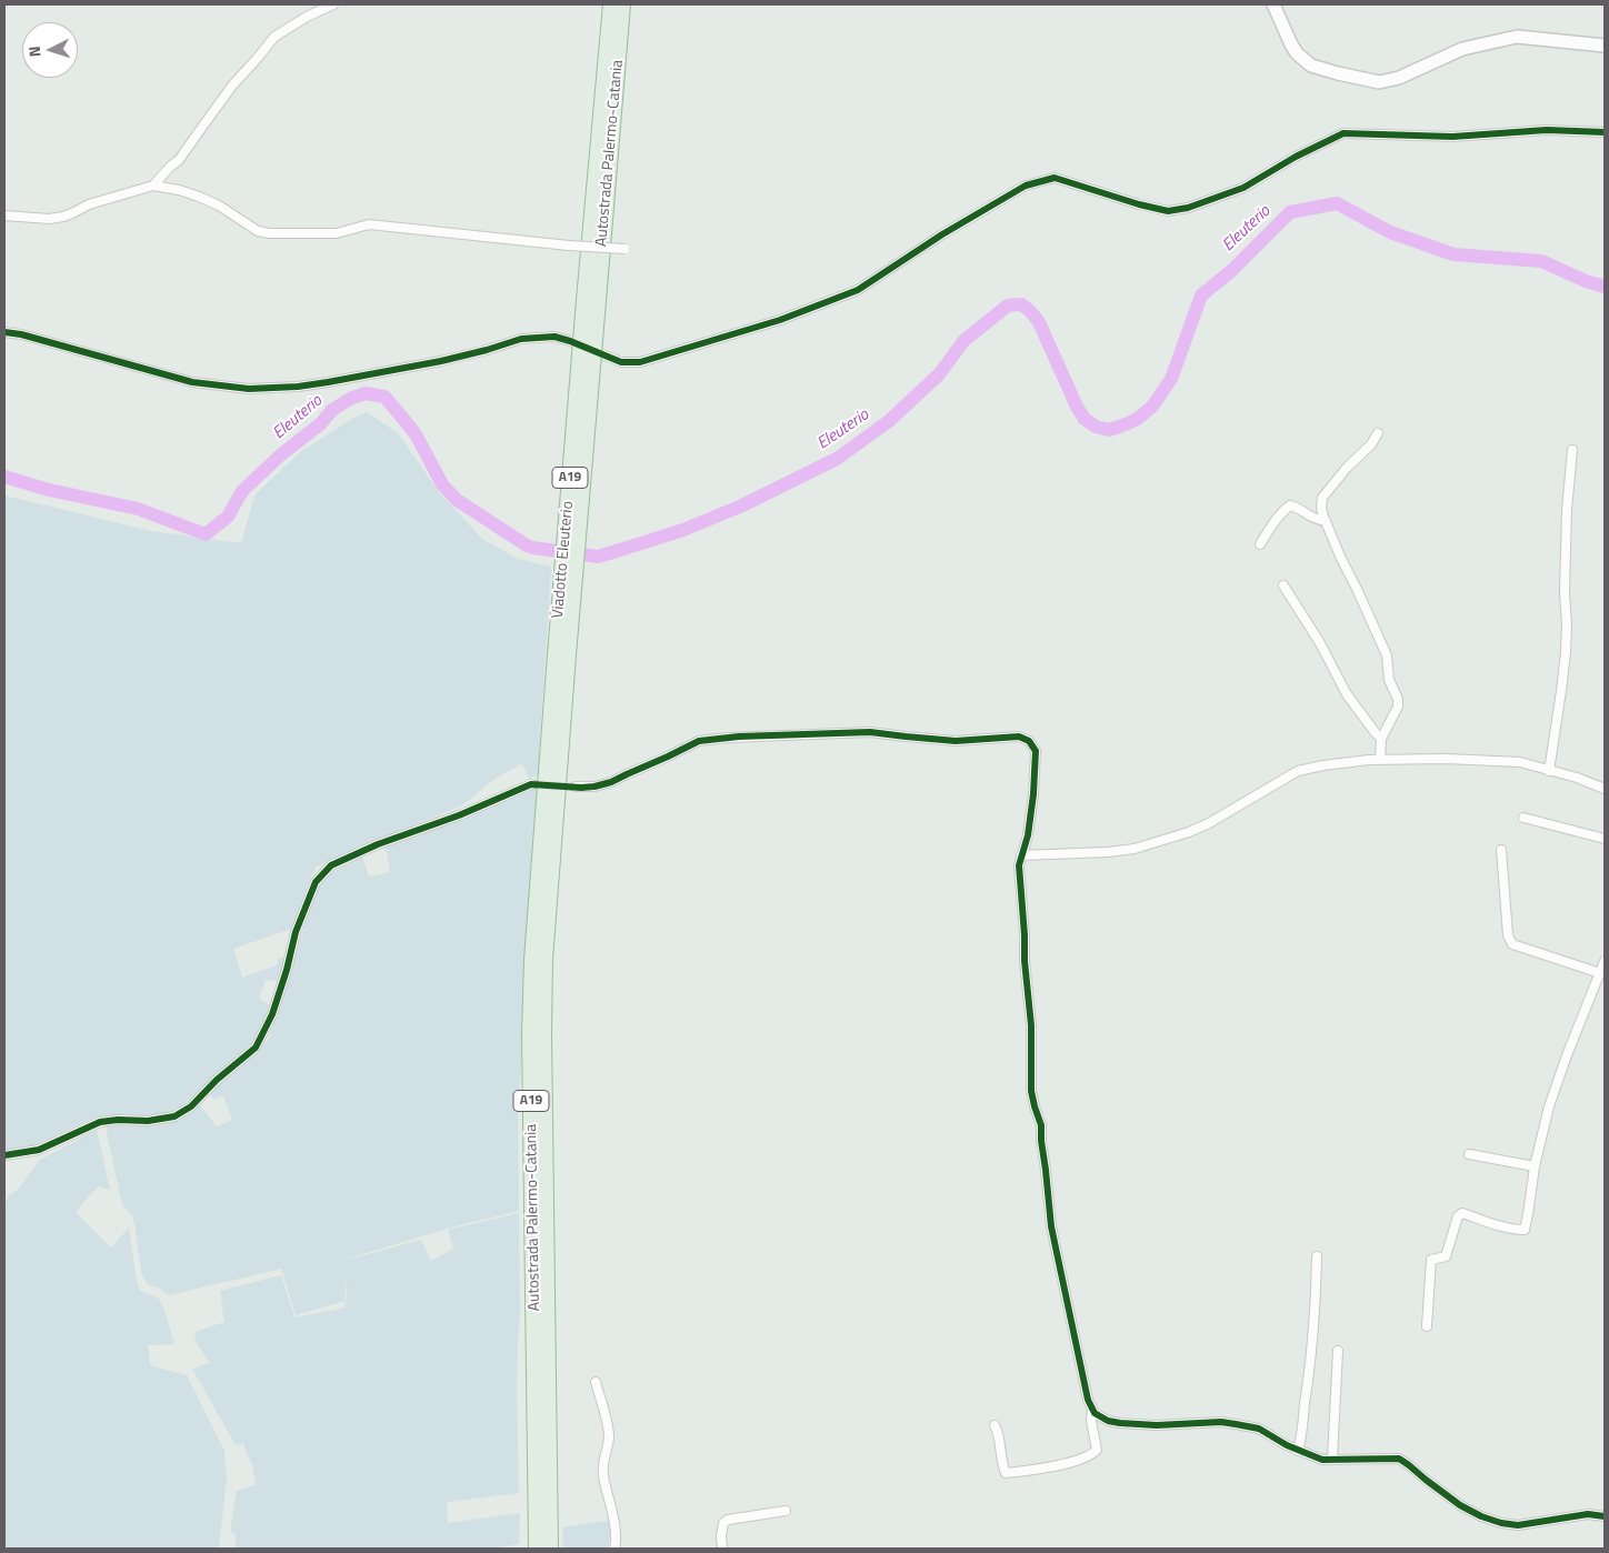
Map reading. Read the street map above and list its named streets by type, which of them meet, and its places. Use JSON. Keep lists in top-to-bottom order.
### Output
{
  "streets": {
    "highway": ["Autostrada Palermo-Catania", "A19", "Viadotto Eleuterio"]
  },
  "crossings": [
    ["Autostrada Palermo-Catania", "Viadotto Eleuterio"]
  ],
  "water": ["Eleuterio"],
  "north": "left"
}
